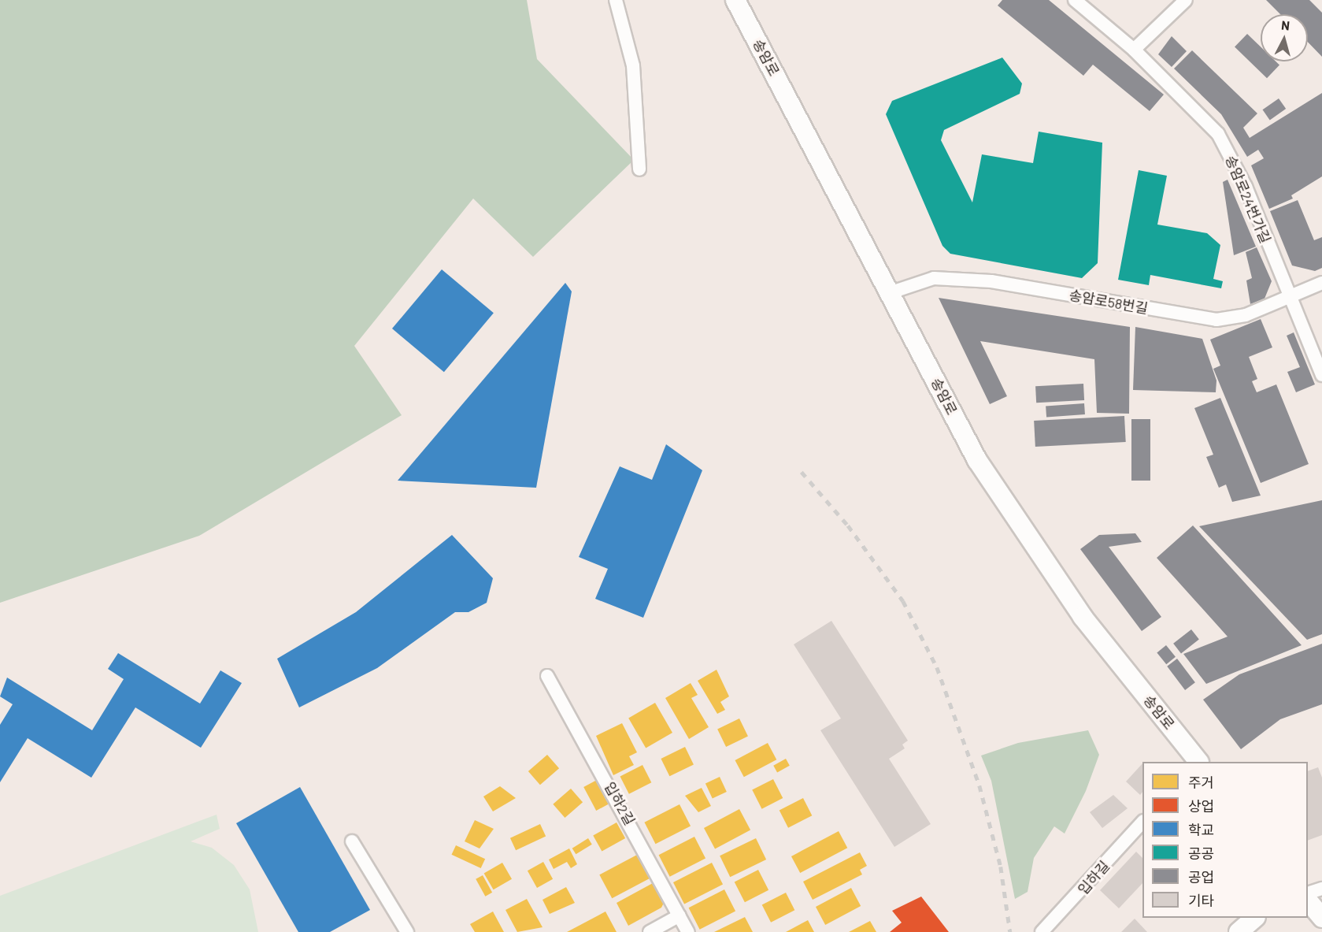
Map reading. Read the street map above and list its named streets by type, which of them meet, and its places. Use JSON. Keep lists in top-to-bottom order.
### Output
{
  "streets": {
    "main road": ["송암로"],
    "street": [
      "송암로24번가길",
      "송암로58번길",
      "입하2길",
      "입하길"
    ]
  },
  "crossings": [
    ["송암로", "송암로58번길"],
    ["송암로24번가길", "송암로58번길"]
  ],
  "legend": [
    "주거",
    "상업",
    "학교",
    "공공",
    "공업",
    "기타"
  ],
  "north": "top"
}
